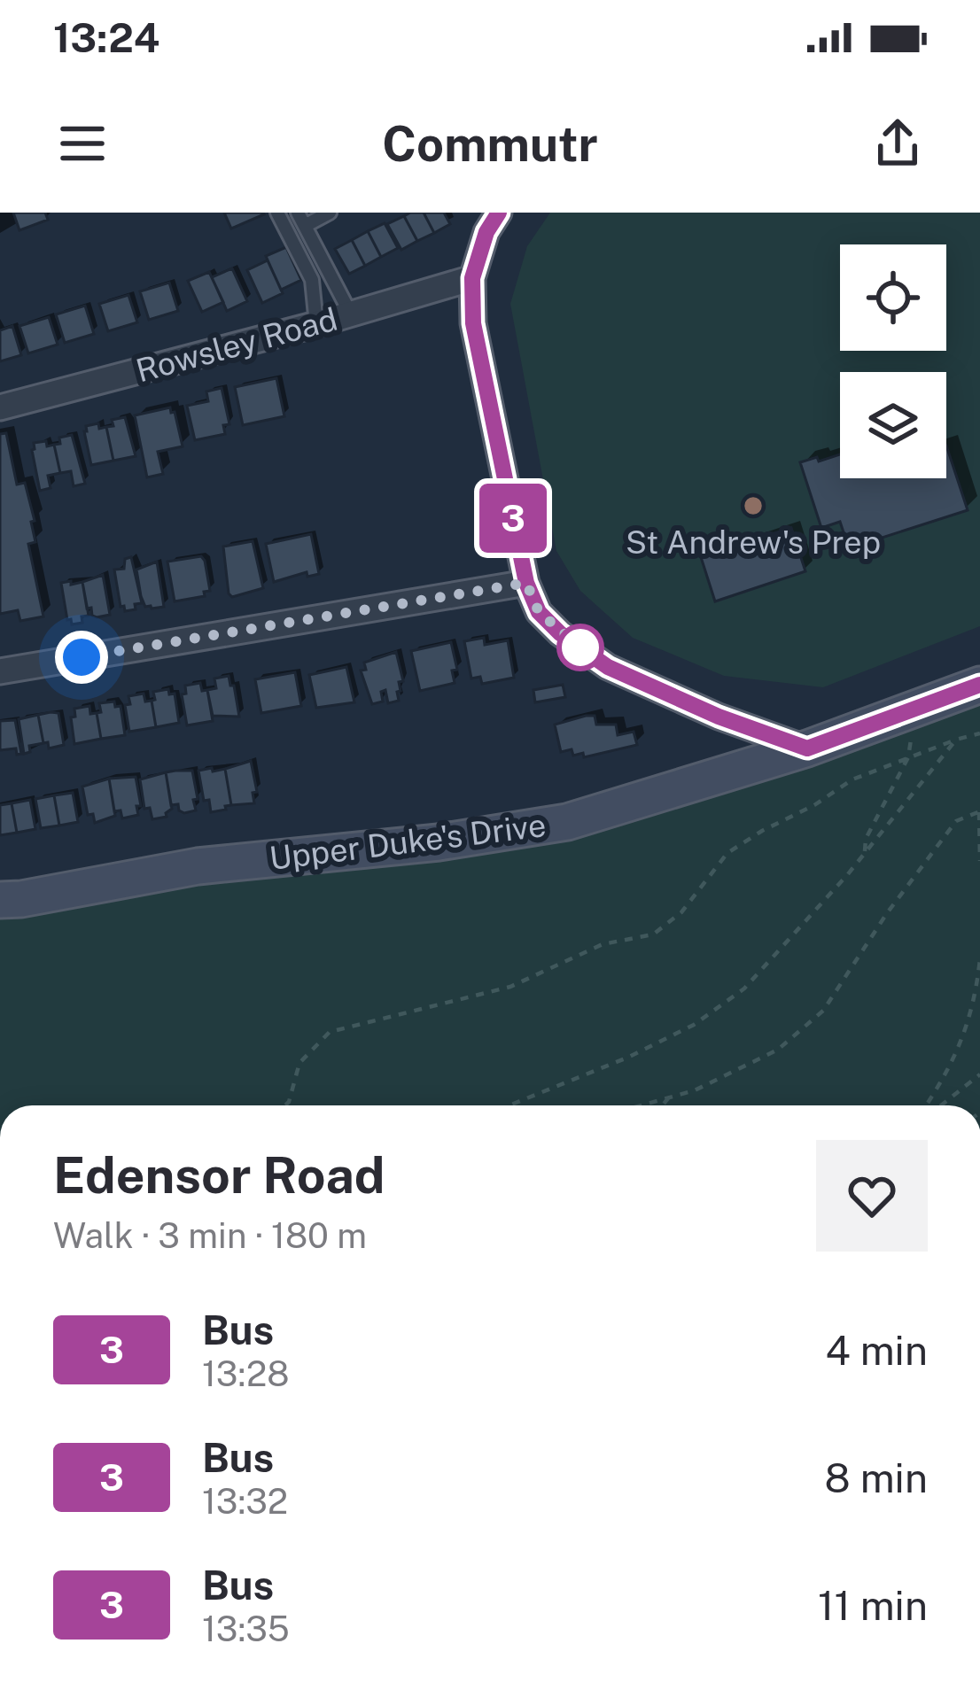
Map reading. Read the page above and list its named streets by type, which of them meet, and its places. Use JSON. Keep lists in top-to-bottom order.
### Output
{
  "streets": {
    "main road": ["Upper Duke's Drive"],
    "street": ["Rowsley Road"]
  },
  "places": ["St Andrew's Prep"],
  "lines": ["bus line 3"],
  "page": {
    "status": "13:24",
    "header": "Commutr",
    "on_map": "3",
    "heading": ["Edensor Road", "Walk · 3 min · 180 m"],
    "list": [
      {
        "mark": "3",
        "name": "Bus",
        "note": "13:28",
        "value": "4 min"
      },
      {
        "mark": "3",
        "name": "Bus",
        "note": "13:32",
        "value": "8 min"
      },
      {
        "mark": "3",
        "name": "Bus",
        "note": "13:35",
        "value": "11 min"
      }
    ]
  }
}
